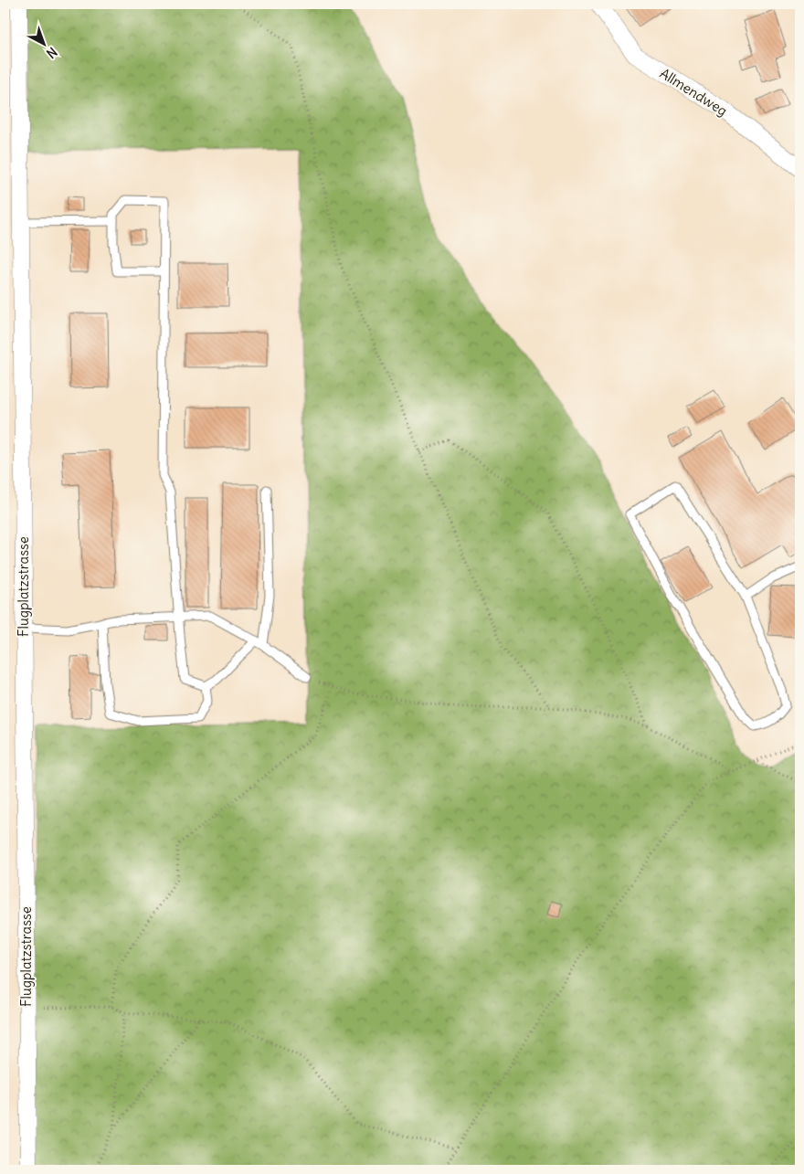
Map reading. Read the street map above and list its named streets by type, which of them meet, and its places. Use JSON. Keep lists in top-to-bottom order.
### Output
{
  "streets": {
    "street": ["Allmendweg", "Flugplatzstrasse"]
  },
  "north": "bottom right"
}
